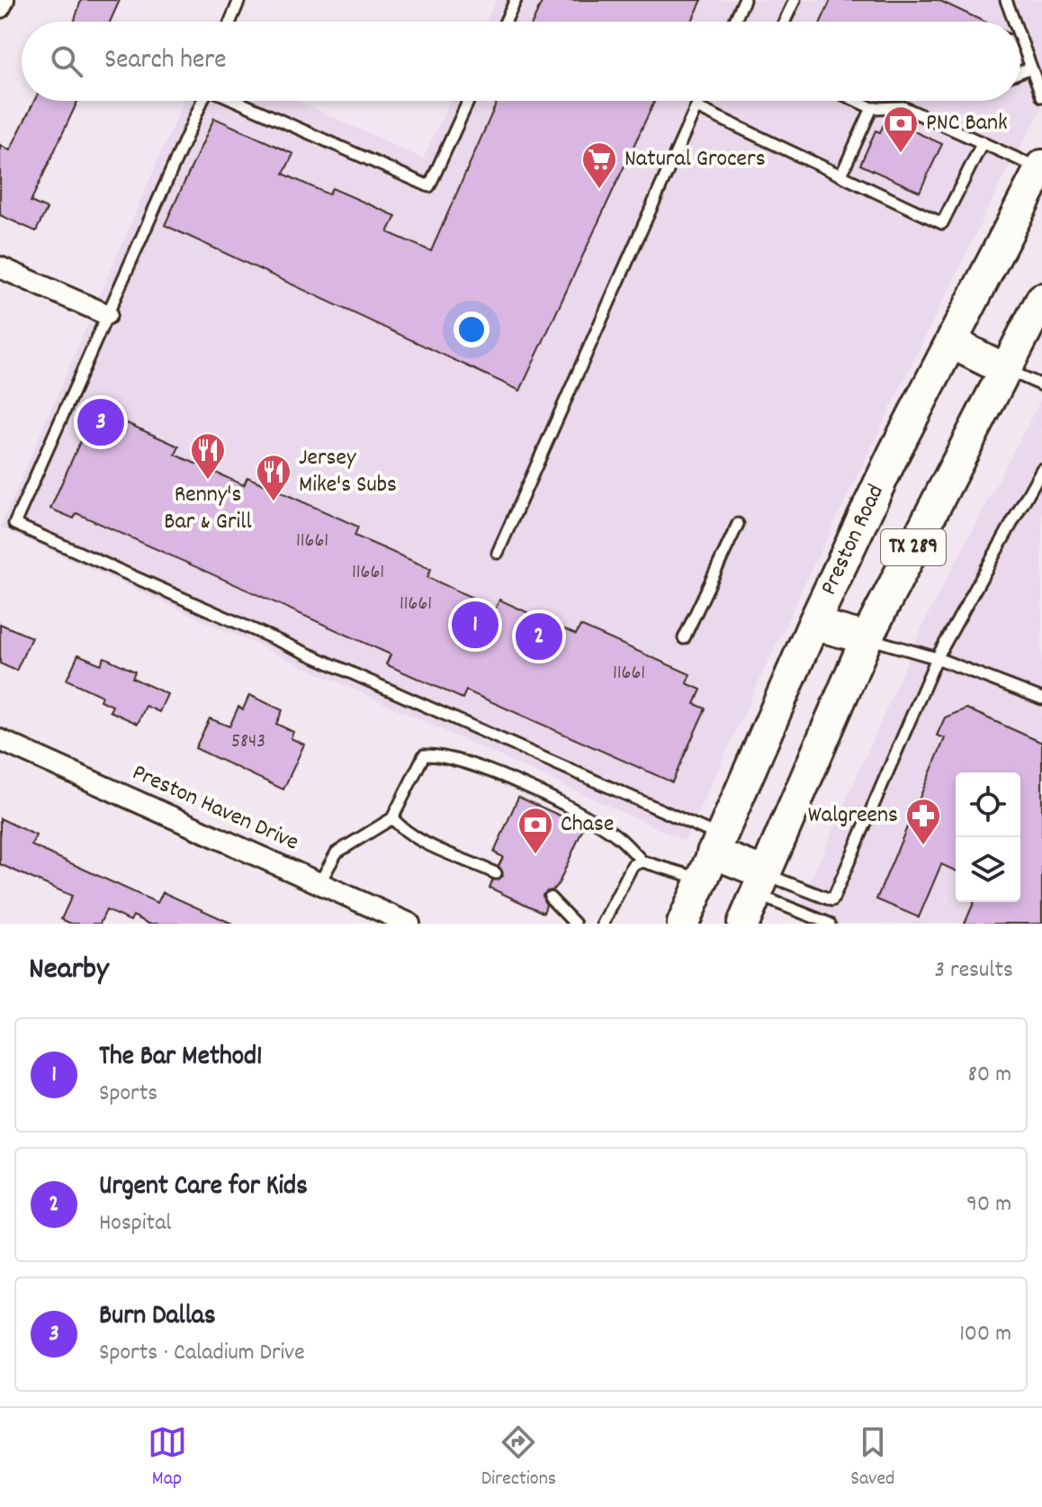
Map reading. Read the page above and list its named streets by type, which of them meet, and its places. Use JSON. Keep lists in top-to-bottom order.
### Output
{
  "streets": {
    "main road": ["Preston Road", "TX 289"],
    "street": ["Preston Haven Drive"]
  },
  "places": {
    "bank": ["PNC Bank", "Chase"],
    "supermarket": ["Natural Grocers"],
    "restaurant": ["Renny's Bar & Grill", "Jersey Mike's Subs"],
    "pharmacy": ["Walgreens"]
  },
  "house_numbers": [
    "11661",
    "11661",
    "11661",
    "11661",
    "5843"
  ],
  "page": {
    "search": "Search here",
    "pins": ["3", "1", "2"],
    "heading": ["Nearby", "3 results"],
    "list": [
      {
        "mark": "1",
        "name": "The Bar Method1",
        "note": "Sports",
        "value": "80 m"
      },
      {
        "mark": "2",
        "name": "Urgent Care for Kids",
        "note": "Hospital",
        "value": "90 m"
      },
      {
        "mark": "3",
        "name": "Burn Dallas",
        "note": "Sports · Caladium Drive",
        "value": "100 m"
      }
    ],
    "nav": ["Map", "Directions", "Saved"]
  }
}
